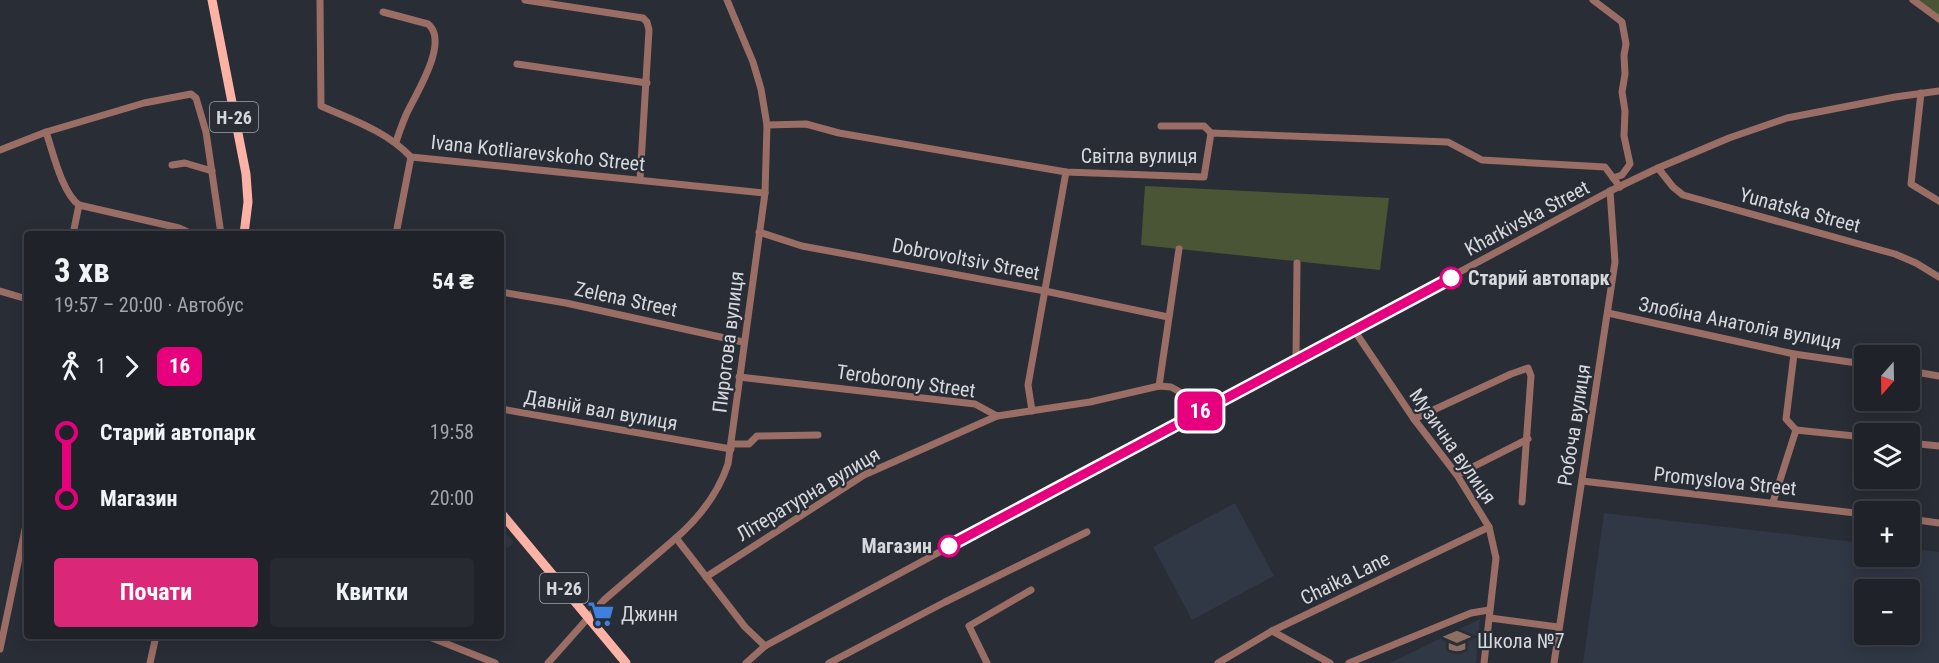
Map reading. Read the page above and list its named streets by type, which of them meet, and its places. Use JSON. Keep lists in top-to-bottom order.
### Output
{
  "streets": {
    "main road": ["Н-26"],
    "street": [
      "Ivana Kotliarevskoho Street",
      "Світла вулиця",
      "Yunatska Street",
      "Kharkivska Street",
      "Dobrovoltsiv Street",
      "Zelena Street",
      "Злобіна Анатолія вулиця",
      "Пирогова вулиця",
      "Teroborony Street",
      "Давній вал вулиця",
      "Робоча вулиця",
      "Музична вулиця",
      "Promyslova Street",
      "Літературна вулиця",
      "Chaika Lane"
    ]
  },
  "crossings": [
    ["Н-26", "Пирогова вулиця"],
    ["Ivana Kotliarevskoho Street", "Пирогова вулиця"],
    ["Світла вулиця", "Пирогова вулиця"],
    ["Yunatska Street", "Kharkivska Street"],
    ["Kharkivska Street", "Робоча вулиця"],
    ["Kharkivska Street", "Музична вулиця"],
    ["Dobrovoltsiv Street", "Пирогова вулиця"],
    ["Zelena Street", "Пирогова вулиця"],
    ["Злобіна Анатолія вулиця", "Робоча вулиця"],
    ["Пирогова вулиця", "Teroborony Street"],
    ["Пирогова вулиця", "Давній вал вулиця"],
    ["Teroborony Street", "Літературна вулиця"],
    ["Робоча вулиця", "Promyslova Street"],
    ["Музична вулиця", "Chaika Lane"]
  ],
  "places": {
    "other": ["Старий автопарк", "Магазин"],
    "supermarket": ["Джинн"],
    "school or university": ["Школа №7"]
  },
  "lines": ["bus line 16"],
  "north": "bottom",
  "page": {
    "on_map": "16",
    "heading": ["3 хв", "19:57 – 20:00 · Автобус", "54 ₴"],
    "legs": ["1", "16"],
    "map_buttons": ["+", "−"],
    "list": [
      {
        "name": "Старий автопарк",
        "value": "19:58"
      },
      {
        "name": "Магазин",
        "value": "20:00"
      }
    ],
    "buttons": ["Почати", "Квитки"]
  }
}
